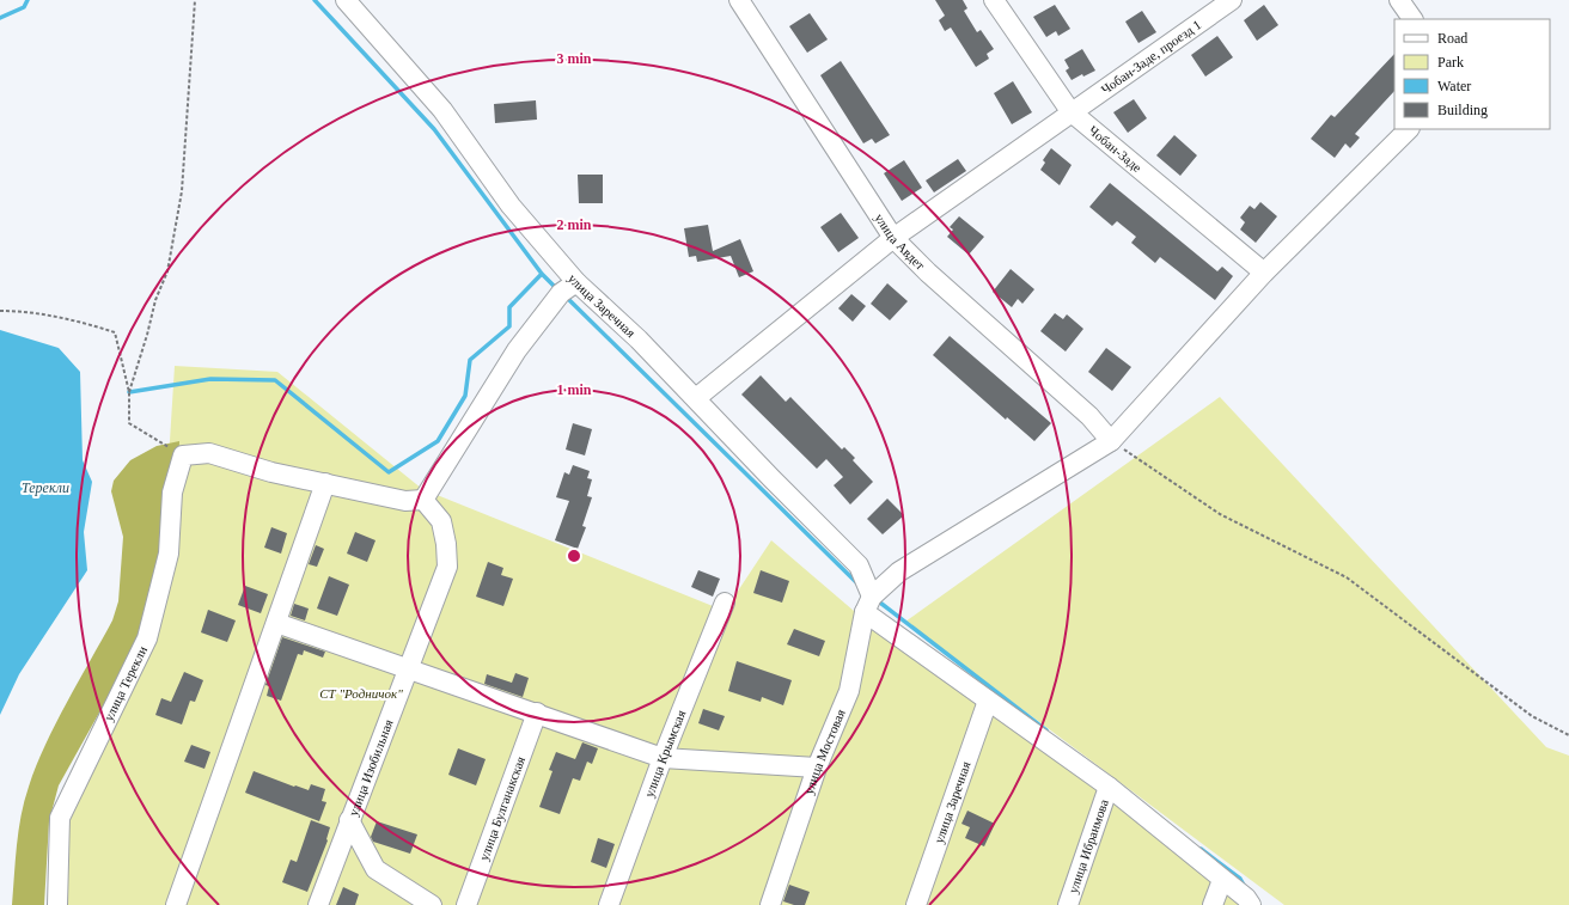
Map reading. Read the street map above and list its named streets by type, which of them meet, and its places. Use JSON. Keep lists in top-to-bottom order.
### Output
{
  "streets": {
    "street": [
      "Чобан-Заде, проезд 1",
      "Чобан-Заде",
      "улица Авдет",
      "улица Заречная",
      "улица Терекли",
      "улица Мостовая",
      "улица Крымская",
      "улица Изобильная",
      "улица Булганакская",
      "улица Ибраимова"
    ]
  },
  "crossings": [
    ["Чобан-Заде, проезд 1", "Чобан-Заде"],
    ["Чобан-Заде, проезд 1", "улица Авдет"],
    ["Чобан-Заде, проезд 1", "улица Заречная"],
    ["улица Заречная", "улица Мостовая"]
  ],
  "water": ["Терекли"],
  "parks": ["СТ \"Родничок\""],
  "legend": [
    "Road",
    "Park",
    "Water",
    "Building"
  ],
  "rings": ["3 min", "2 min", "1 min"]
}
